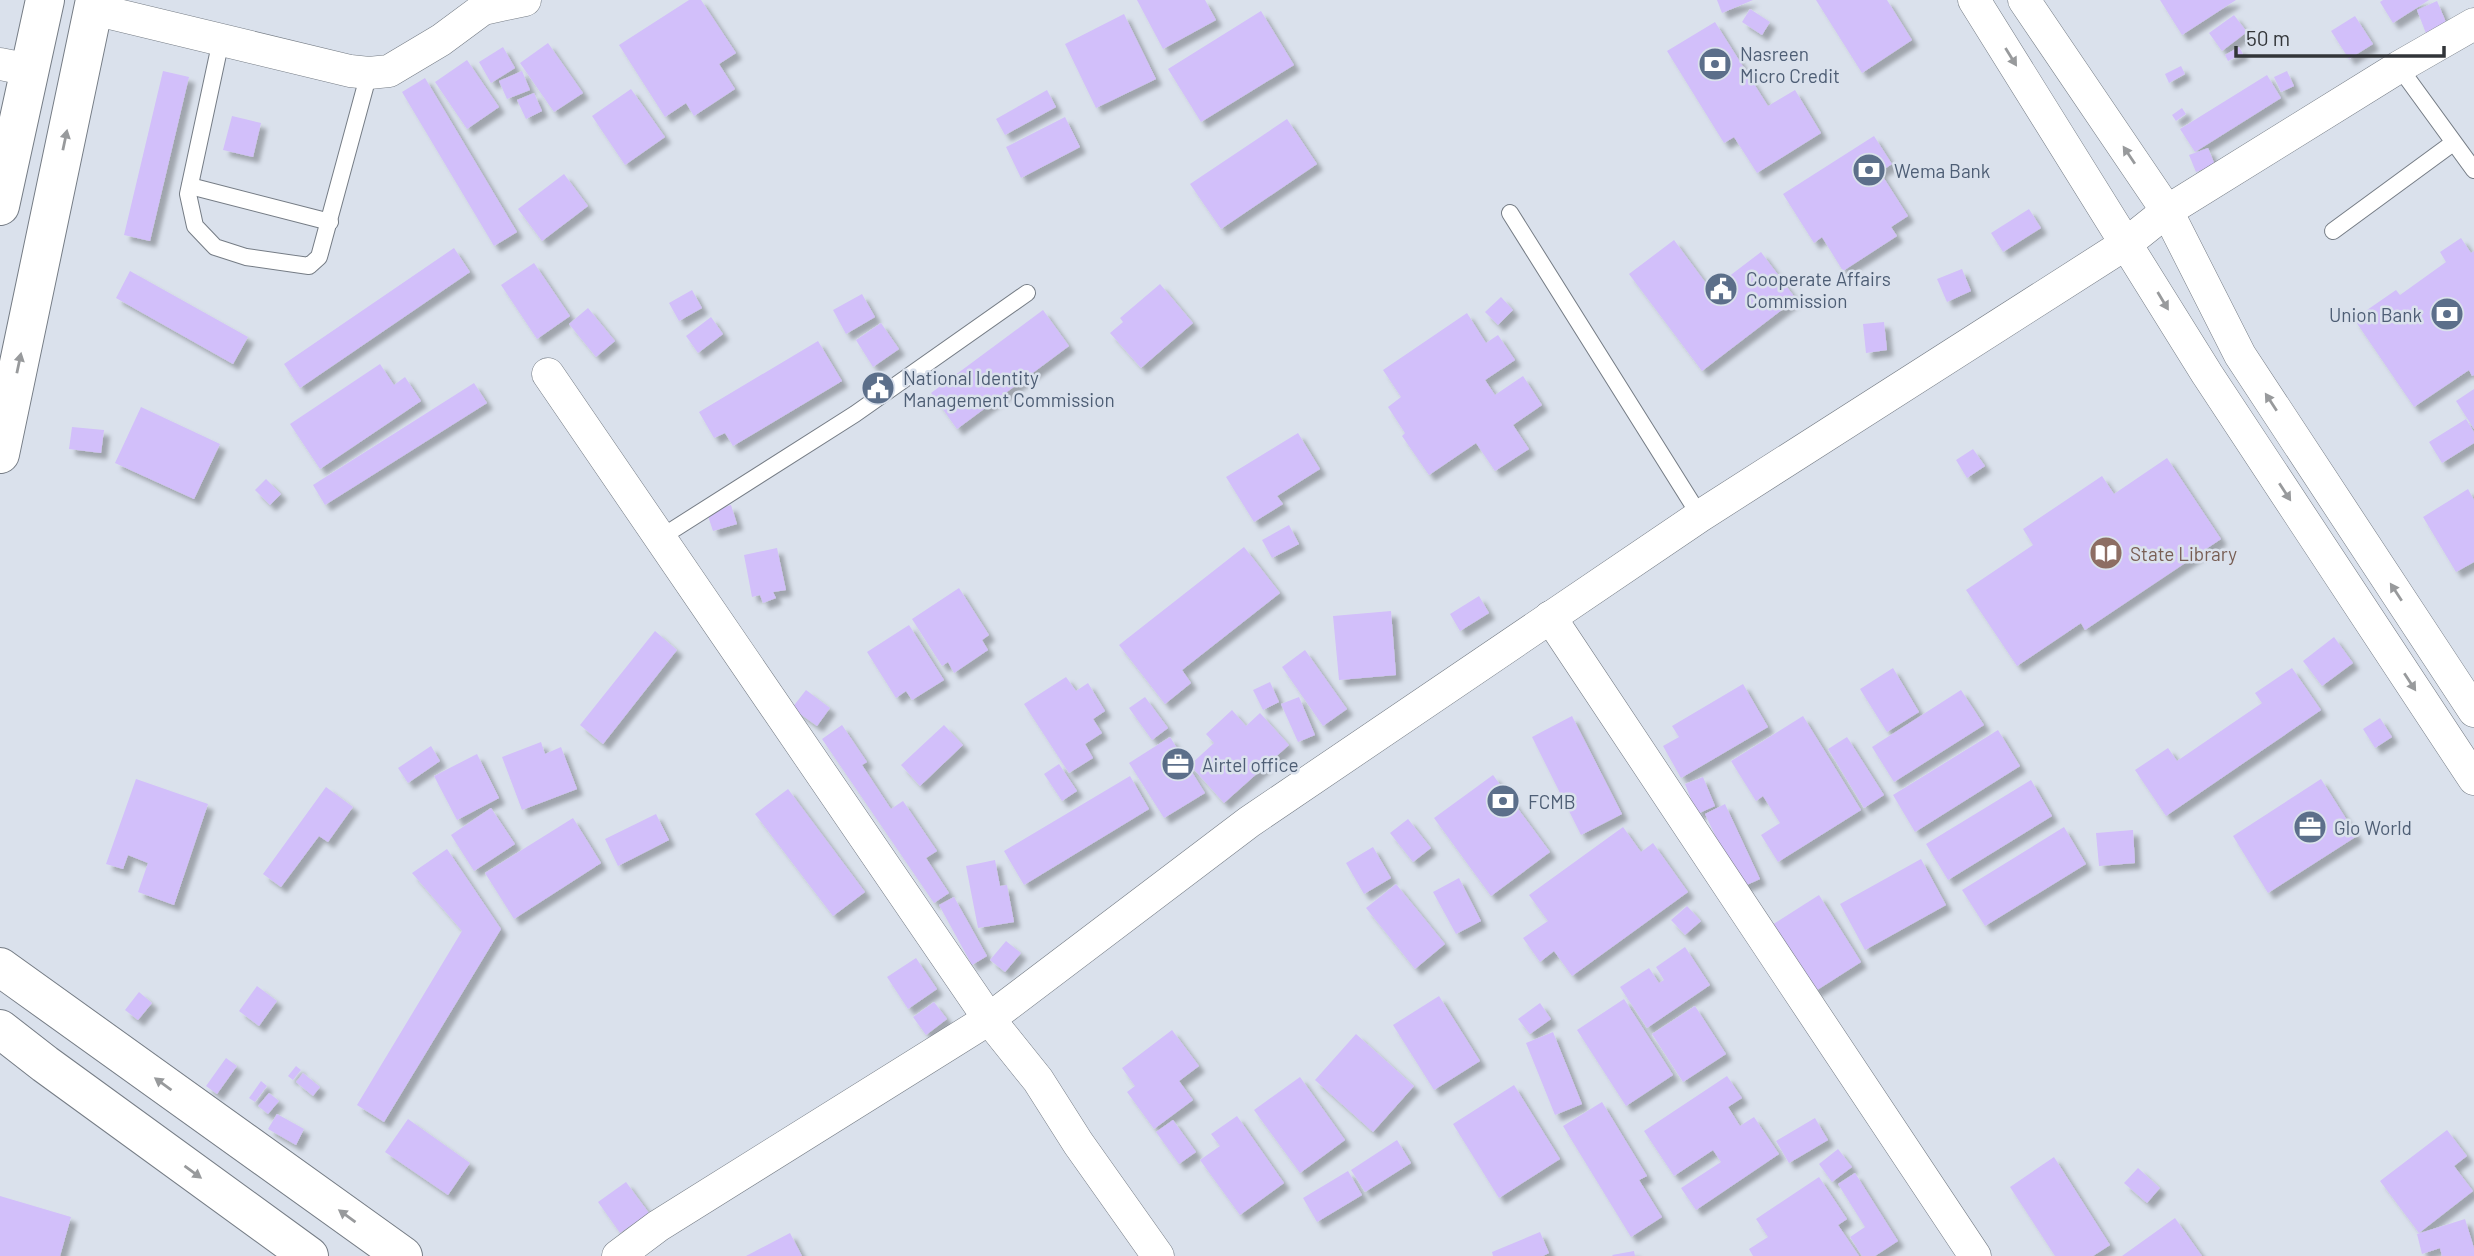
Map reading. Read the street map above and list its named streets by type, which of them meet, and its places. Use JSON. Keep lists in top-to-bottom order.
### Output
{
  "places": {
    "bank": [
      "Nasreen Micro Credit",
      "Wema Bank",
      "Union Bank",
      "FCMB"
    ],
    "public building": ["Cooperate Affairs Commission", "National Identity Management Commission"],
    "library": ["State Library"],
    "office": ["Airtel office", "Glo World"]
  },
  "scale_bar": "50 m"
}
